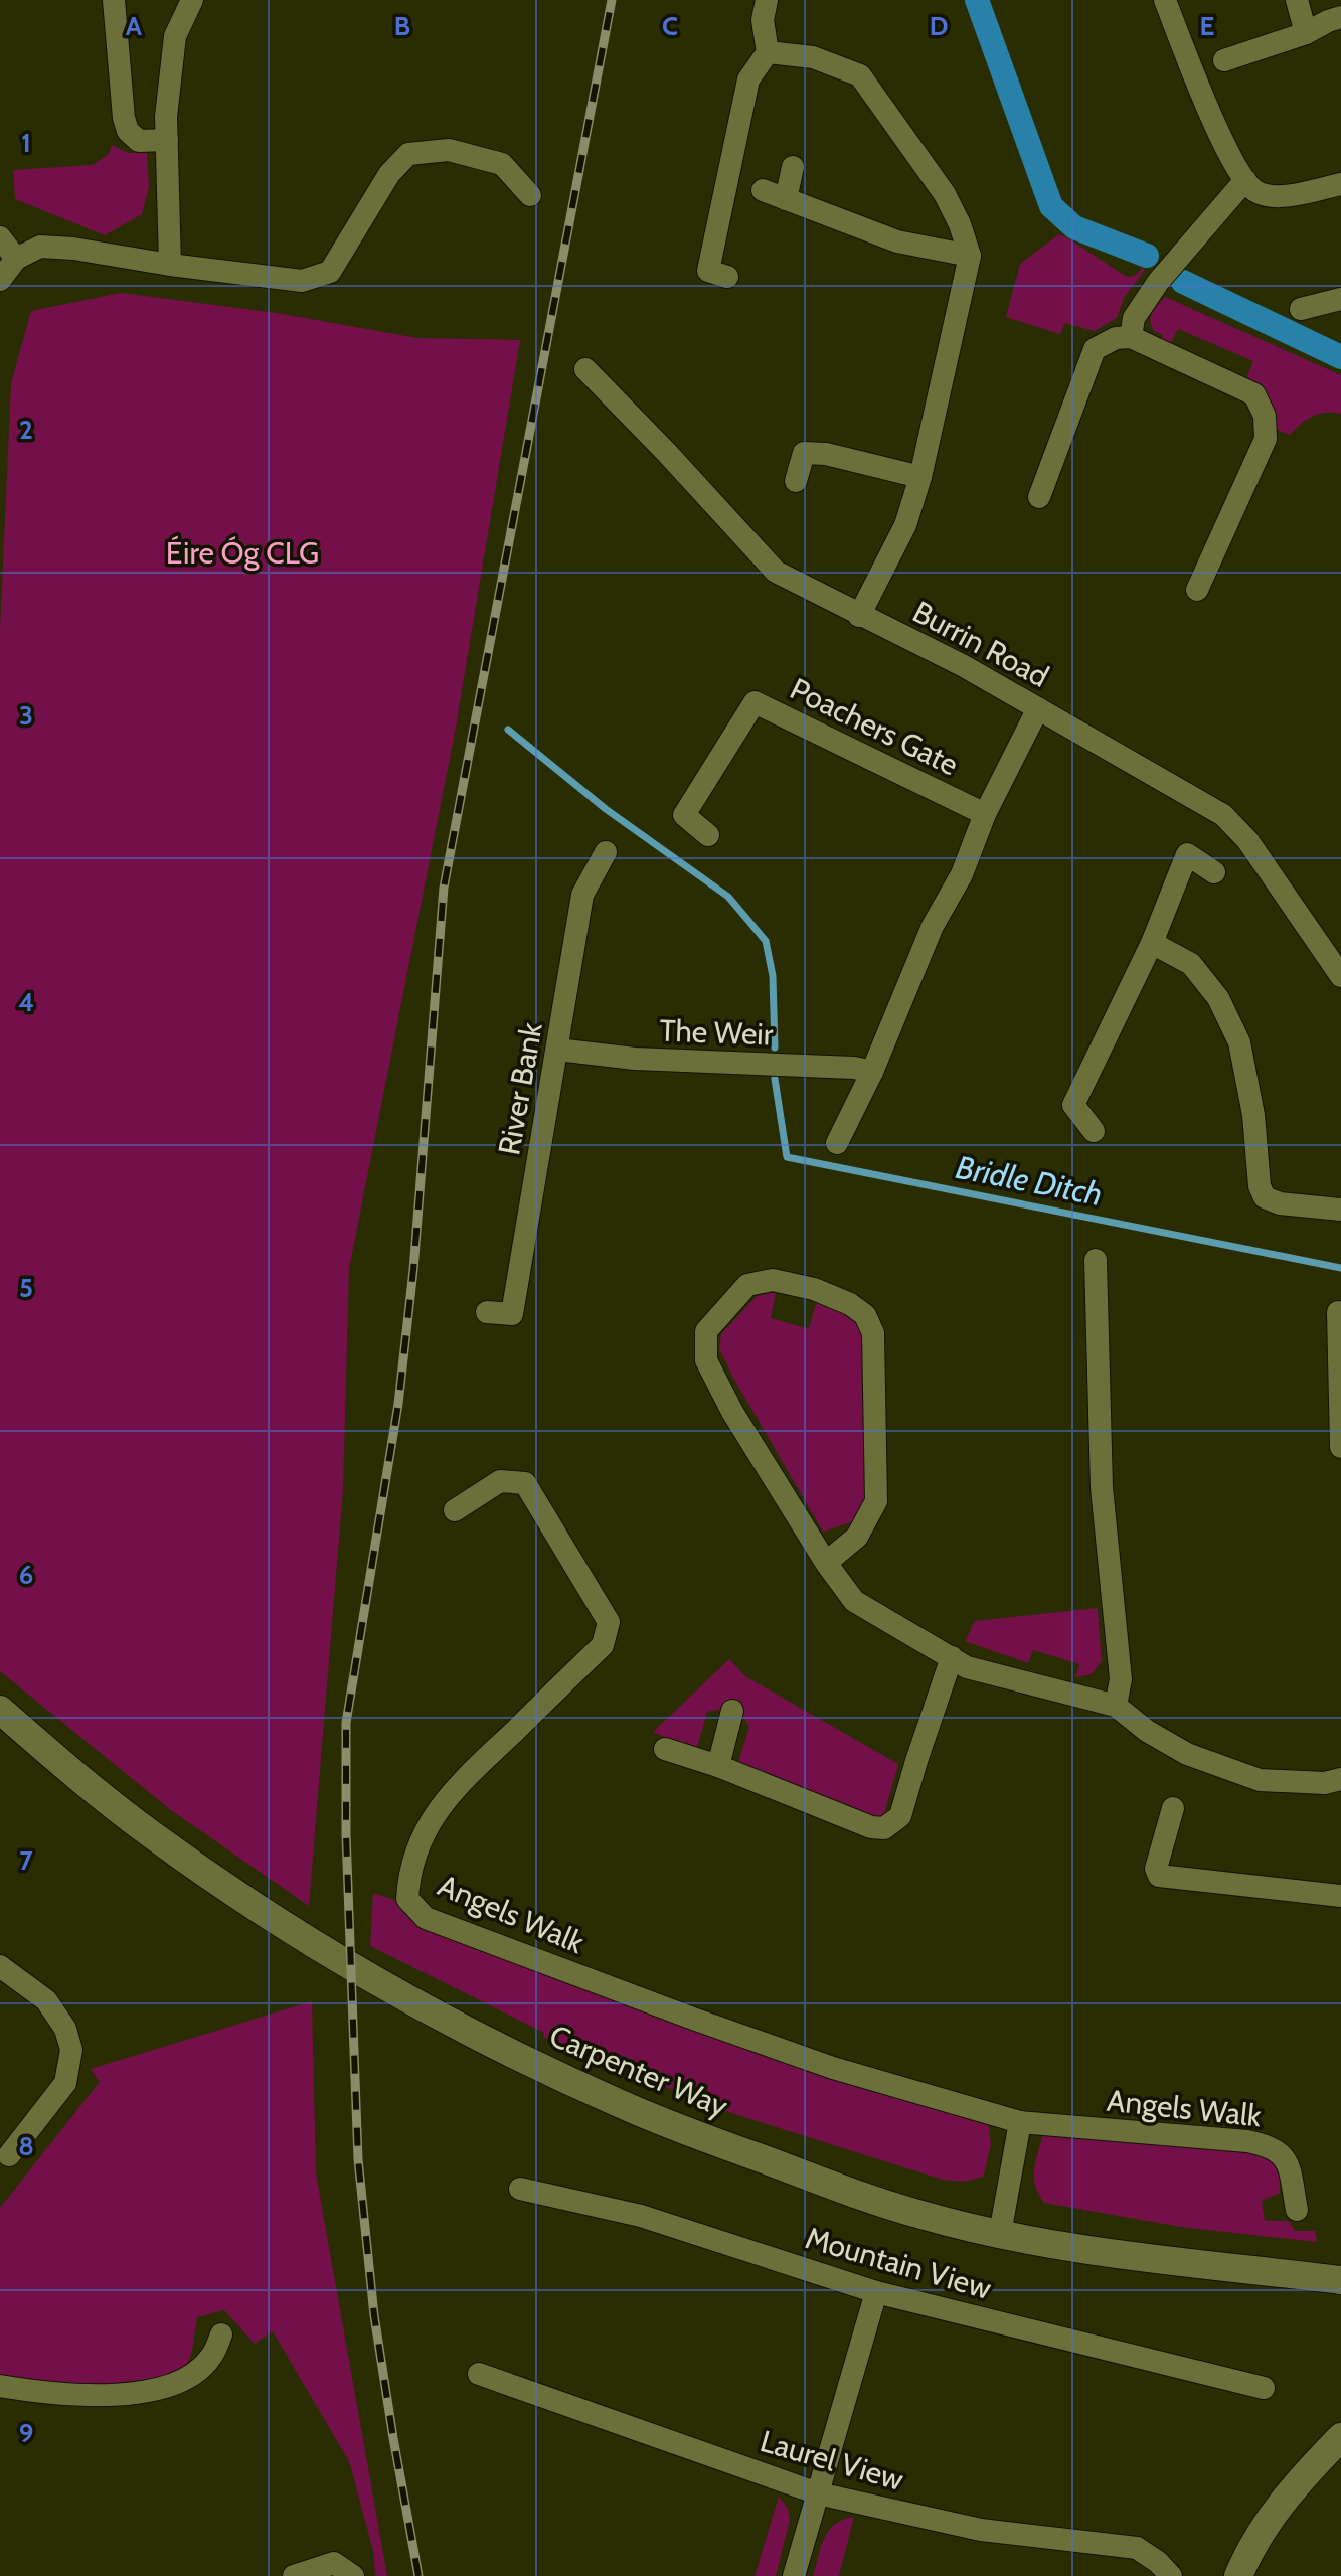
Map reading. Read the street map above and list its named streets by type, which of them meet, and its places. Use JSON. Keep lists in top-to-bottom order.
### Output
{
  "streets": {
    "street": [
      "Burrin Road",
      "Poachers Gate",
      "The Weir",
      "River Bank",
      "Angels Walk",
      "Carpenter Way",
      "Mountain View",
      "Laurel View"
    ]
  },
  "crossings": [
    ["The Weir", "River Bank"]
  ],
  "water": ["Bridle Ditch"],
  "parks": ["Éire Óg CLG"],
  "grid": {
    "columns": [
      "A",
      "B",
      "C",
      "D",
      "E"
    ],
    "rows": [
      "1",
      "2",
      "3",
      "4",
      "5",
      "6",
      "7",
      "8",
      "9"
    ]
  }
}
